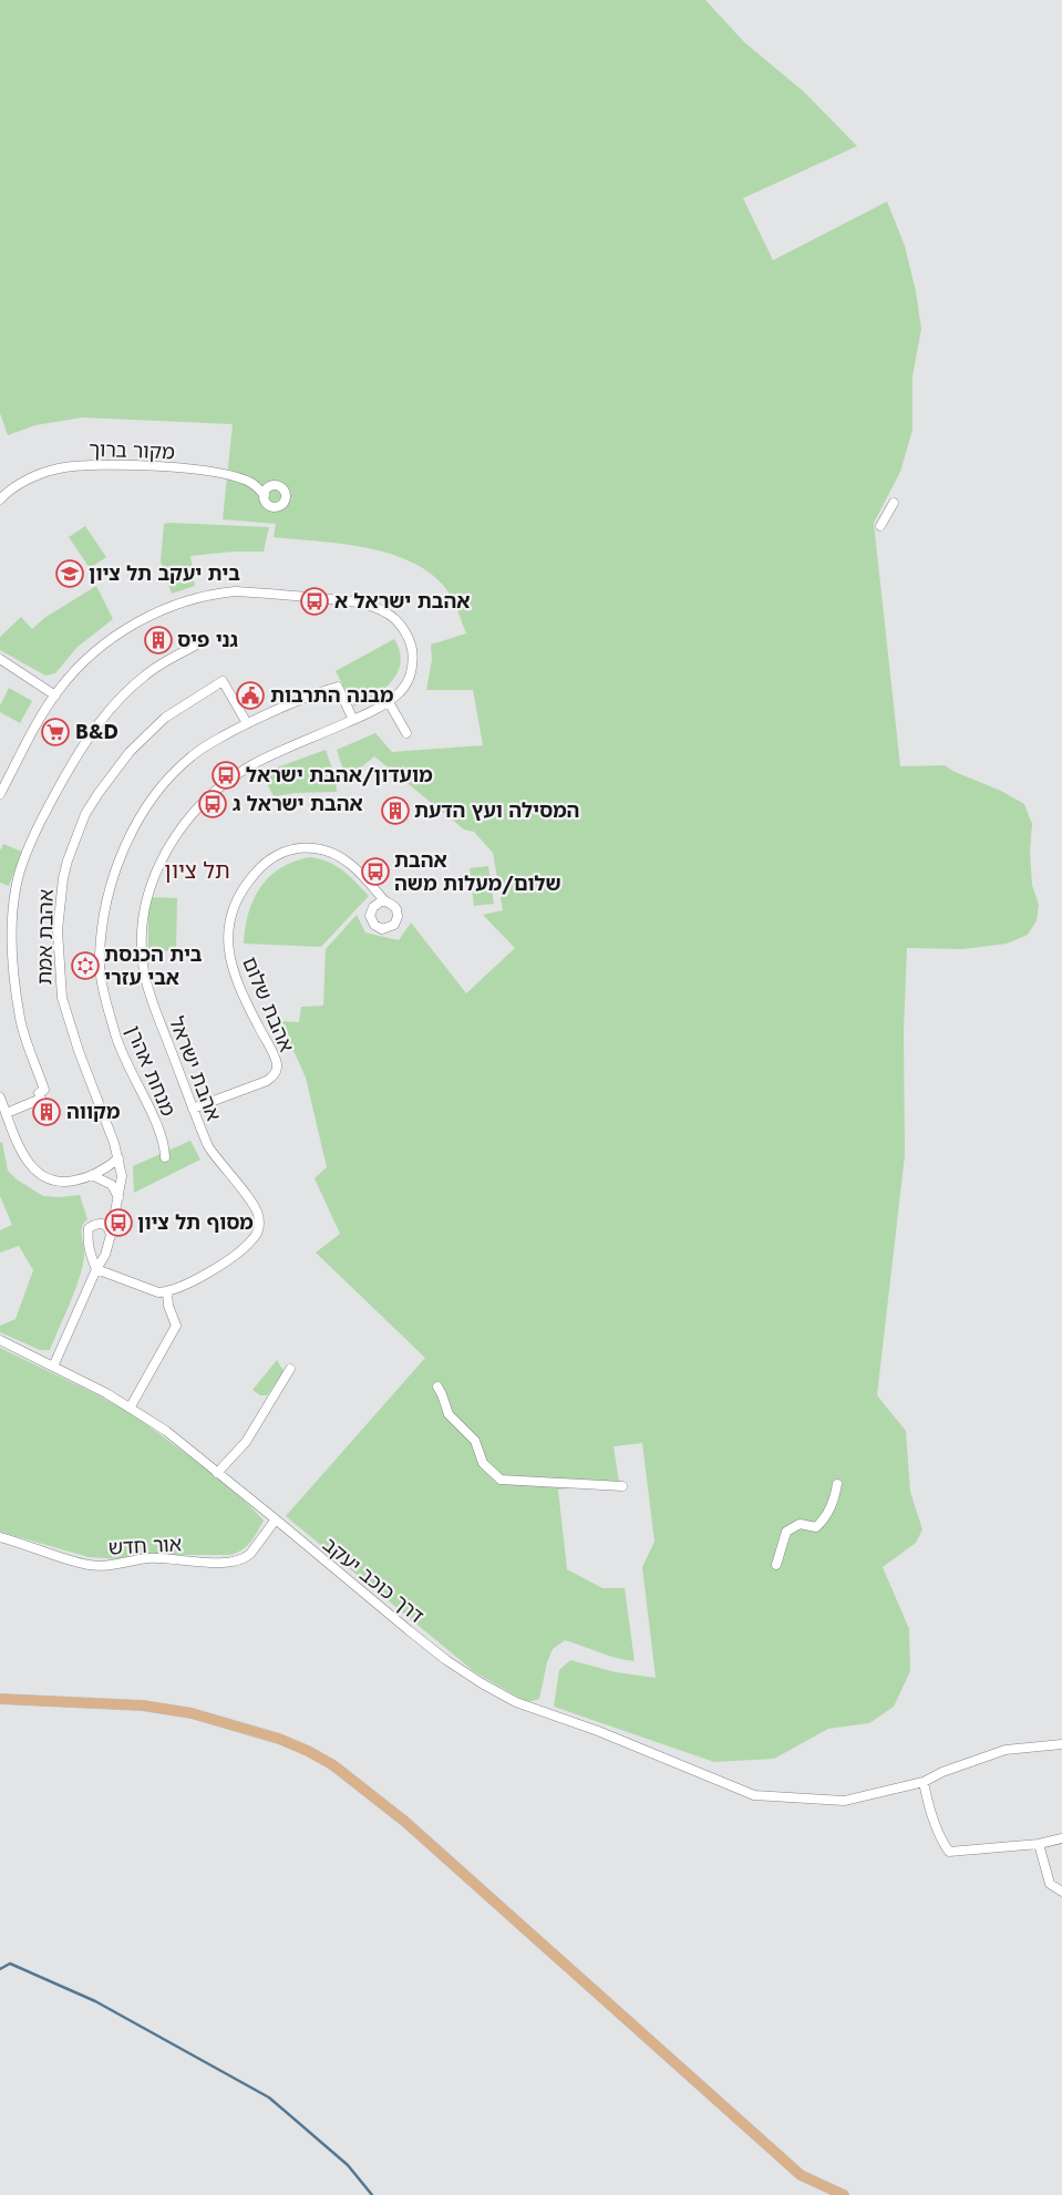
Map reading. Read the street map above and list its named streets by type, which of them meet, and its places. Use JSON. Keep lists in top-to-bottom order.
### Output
{
  "streets": {
    "street": [
      "מקור ברוך",
      "אהבת אמת",
      "אהבת שלום",
      "אהבת ישראל",
      "מנחת אהרן",
      "אור חדש",
      "דרך כוכב יעקב"
    ]
  },
  "crossings": [
    ["אהבת אמת", "מנחת אהרן"],
    ["אהבת אמת", "דרך כוכב יעקב"],
    ["אהבת שלום", "אהבת ישראל"],
    ["אהבת ישראל", "מנחת אהרן"],
    ["אור חדש", "דרך כוכב יעקב"]
  ],
  "districts": ["תל ציון"],
  "places": {
    "school or university": ["בית יעקב תל ציון"],
    "bus stop": [
      "אהבת ישראל א",
      "מועדון/אהבת ישראל",
      "אהבת ישראל ג",
      "אהבת שלום/מעלות משה",
      "מסוף תל ציון"
    ],
    "building": ["גני פיס", "המסילה ועץ הדעת", "מקווה"],
    "public building": ["מבנה התרבות"],
    "supermarket": ["B&D"],
    "synagogue": ["בית הכנסת אבי עזרי"]
  }
}
